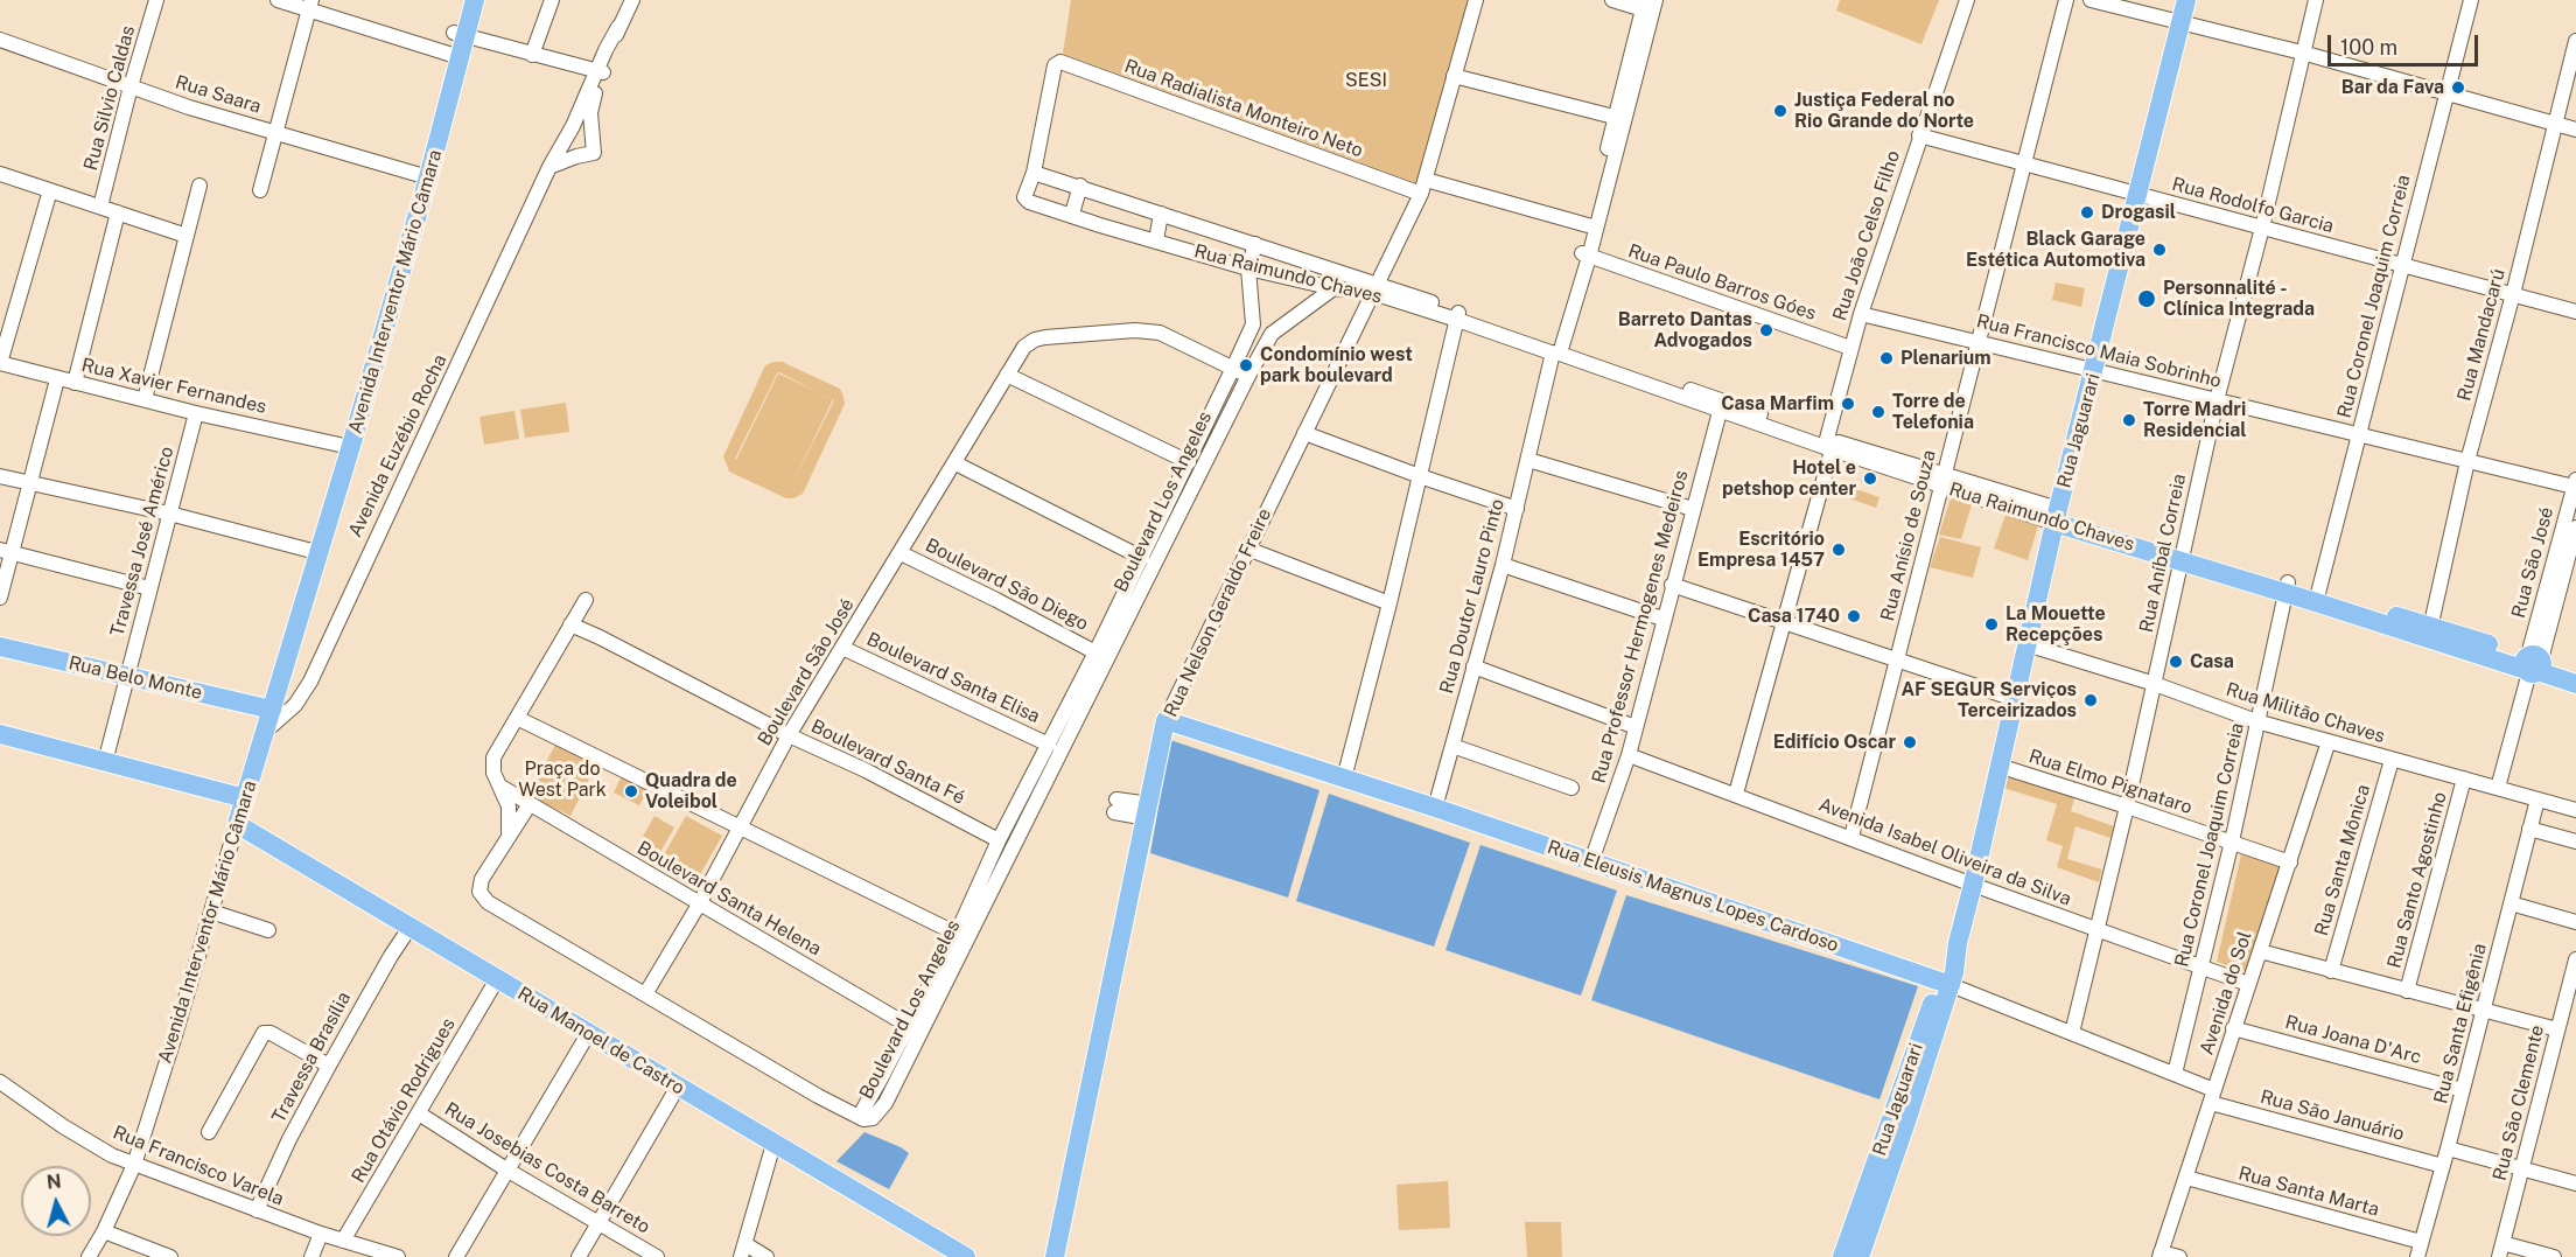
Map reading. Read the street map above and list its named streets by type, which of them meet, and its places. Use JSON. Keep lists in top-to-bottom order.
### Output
{
  "streets": {
    "main road": [
      "Rua Raimundo Chaves",
      "Avenida Interventor Mário Câmara",
      "Rua Jaguarari",
      "Rua Nelson Geraldo Freire",
      "Rua Belo Monte",
      "Rua Eleusis Magnus Lopes Cardoso",
      "Rua Manoel de Castro"
    ],
    "street": [
      "Rua Saara",
      "Rua Silvio Caldas",
      "Rua Radialista Monteiro Neto",
      "Rua Rodolfo Garcia",
      "Rua João Celso Filho",
      "Rua Paulo Barros Góes",
      "Rua Coronel Joaquim Correia",
      "Rua Mandacarú",
      "Rua Francisco Maia Sobrinho",
      "Rua Xavier Fernandes",
      "Avenida Euzébio Rocha",
      "Boulevard Los Angeles",
      "Rua Anísio de Souza",
      "Travessa José Américo",
      "Rua Aníbal Correia",
      "Rua São José",
      "Boulevard São Diego",
      "Rua Doutor Lauro Pinto",
      "Rua Professor Hermogenes Medeiros",
      "Boulevard São José",
      "Boulevard Santa Elisa",
      "Rua Militão Chaves",
      "Boulevard Santa Fé",
      "Rua Elmo Pignataro",
      "Avenida Isabel Oliveira da Silva",
      "Rua Santa Mônica",
      "Rua Santo Agostinho",
      "Boulevard Santa Helena",
      "Avenida do Sol",
      "Rua Santa Efigênia",
      "Rua Joana D'Arc",
      "Travessa Brasília",
      "Rua Otávio Rodrigues",
      "Rua São Clemente",
      "Rua São Januário",
      "Rua Francisco Varela",
      "Rua Josebias Costa Barreto",
      "Rua Santa Marta"
    ]
  },
  "crossings": [
    ["Rua Saara", "Rua Silvio Caldas"],
    ["Rua Saara", "Avenida Interventor Mário Câmara"],
    ["Rua Radialista Monteiro Neto", "Rua Raimundo Chaves"],
    ["Rua Radialista Monteiro Neto", "Rua Doutor Lauro Pinto"],
    ["Rua Radialista Monteiro Neto", "Rua Nelson Geraldo Freire"],
    ["Rua Rodolfo Garcia", "Rua João Celso Filho"],
    ["Rua Rodolfo Garcia", "Rua Coronel Joaquim Correia"],
    ["Rua Rodolfo Garcia", "Rua Mandacarú"],
    ["Rua Rodolfo Garcia", "Rua Jaguarari"],
    ["Rua Rodolfo Garcia", "Rua Anísio de Souza"],
    ["Rua Rodolfo Garcia", "Rua Aníbal Correia"],
    ["Rua João Celso Filho", "Rua Raimundo Chaves"],
    ["Rua João Celso Filho", "Rua Paulo Barros Góes"],
    ["Rua João Celso Filho", "Rua Francisco Maia Sobrinho"],
    ["Rua João Celso Filho", "Avenida Isabel Oliveira da Silva"],
    ["Rua Raimundo Chaves", "Rua Coronel Joaquim Correia"],
    ["Rua Raimundo Chaves", "Rua Mandacarú"],
    ["Rua Raimundo Chaves", "Rua Jaguarari"],
    ["Rua Raimundo Chaves", "Boulevard Los Angeles"],
    ["Rua Raimundo Chaves", "Rua Anísio de Souza"],
    ["Rua Raimundo Chaves", "Rua Aníbal Correia"],
    ["Rua Raimundo Chaves", "Rua São José"],
    ["Rua Raimundo Chaves", "Rua Doutor Lauro Pinto"],
    ["Rua Raimundo Chaves", "Rua Nelson Geraldo Freire"],
    ["Rua Raimundo Chaves", "Rua Professor Hermogenes Medeiros"],
    ["Rua Paulo Barros Góes", "Rua Doutor Lauro Pinto"],
    ["Avenida Interventor Mário Câmara", "Rua Xavier Fernandes"],
    ["Avenida Interventor Mário Câmara", "Avenida Euzébio Rocha"],
    ["Avenida Interventor Mário Câmara", "Rua Belo Monte"],
    ["Avenida Interventor Mário Câmara", "Rua Manoel de Castro"],
    ["Avenida Interventor Mário Câmara", "Rua Francisco Varela"],
    ["Rua Coronel Joaquim Correia", "Rua Francisco Maia Sobrinho"],
    ["Rua Coronel Joaquim Correia", "Rua Militão Chaves"],
    ["Rua Coronel Joaquim Correia", "Rua Elmo Pignataro"],
    ["Rua Coronel Joaquim Correia", "Avenida Isabel Oliveira da Silva"],
    ["Rua Coronel Joaquim Correia", "Rua Eleusis Magnus Lopes Cardoso"],
    ["Rua Mandacarú", "Rua Francisco Maia Sobrinho"],
    ["Rua Francisco Maia Sobrinho", "Rua Jaguarari"],
    ["Rua Francisco Maia Sobrinho", "Rua Anísio de Souza"],
    ["Rua Francisco Maia Sobrinho", "Rua Aníbal Correia"],
    ["Rua Francisco Maia Sobrinho", "Rua São José"],
    ["Rua Xavier Fernandes", "Travessa José Américo"],
    ["Rua Jaguarari", "Rua Militão Chaves"],
    ["Rua Jaguarari", "Rua Elmo Pignataro"],
    ["Rua Jaguarari", "Avenida Isabel Oliveira da Silva"],
    ["Rua Jaguarari", "Rua Eleusis Magnus Lopes Cardoso"],
    ["Boulevard Los Angeles", "Boulevard São Diego"],
    ["Boulevard Los Angeles", "Boulevard São José"],
    ["Boulevard Los Angeles", "Boulevard Santa Elisa"],
    ["Boulevard Los Angeles", "Boulevard Santa Fé"],
    ["Boulevard Los Angeles", "Boulevard Santa Helena"],
    ["Rua Anísio de Souza", "Avenida Isabel Oliveira da Silva"],
    ["Travessa José Américo", "Rua Belo Monte"],
    ["Rua Aníbal Correia", "Rua Militão Chaves"],
    ["Rua Aníbal Correia", "Rua Elmo Pignataro"],
    ["Rua Aníbal Correia", "Avenida Isabel Oliveira da Silva"],
    ["Rua Aníbal Correia", "Rua Eleusis Magnus Lopes Cardoso"],
    ["Rua São José", "Rua Militão Chaves"],
    ["Boulevard São Diego", "Boulevard São José"],
    ["Rua Doutor Lauro Pinto", "Rua Eleusis Magnus Lopes Cardoso"],
    ["Rua Nelson Geraldo Freire", "Rua Eleusis Magnus Lopes Cardoso"],
    ["Rua Professor Hermogenes Medeiros", "Avenida Isabel Oliveira da Silva"],
    ["Rua Professor Hermogenes Medeiros", "Rua Eleusis Magnus Lopes Cardoso"],
    ["Boulevard São José", "Boulevard Santa Elisa"],
    ["Boulevard São José", "Boulevard Santa Fé"],
    ["Boulevard São José", "Boulevard Santa Helena"],
    ["Rua Militão Chaves", "Rua Santa Mônica"],
    ["Rua Militão Chaves", "Rua Santo Agostinho"],
    ["Rua Militão Chaves", "Avenida do Sol"],
    ["Rua Militão Chaves", "Rua Santa Efigênia"],
    ["Rua Elmo Pignataro", "Avenida do Sol"],
    ["Avenida Isabel Oliveira da Silva", "Avenida do Sol"],
    ["Rua Eleusis Magnus Lopes Cardoso", "Avenida do Sol"],
    ["Rua Eleusis Magnus Lopes Cardoso", "Rua São Januário"],
    ["Avenida do Sol", "Rua Joana D'Arc"],
    ["Avenida do Sol", "Rua São Januário"],
    ["Avenida do Sol", "Rua Santa Marta"],
    ["Rua Santa Efigênia", "Rua Joana D'Arc"],
    ["Rua Santa Efigênia", "Rua São Januário"],
    ["Rua Santa Efigênia", "Rua Santa Marta"],
    ["Rua Manoel de Castro", "Travessa Brasília"],
    ["Rua Manoel de Castro", "Rua Otávio Rodrigues"],
    ["Travessa Brasília", "Rua Francisco Varela"],
    ["Rua Otávio Rodrigues", "Rua Francisco Varela"],
    ["Rua Otávio Rodrigues", "Rua Josebias Costa Barreto"]
  ],
  "parks": ["SESI", "Praça do West Park"],
  "places": [
    "Bar da Fava",
    "Justiça Federal no Rio Grande do Norte",
    "Drogasil",
    "Black Garage Estética Automotiva",
    "Personnalité - Clínica Integrada",
    "Barreto Dantas Advogados",
    "Plenarium",
    "Condomínio west park boulevard",
    "Casa Marfim",
    "Torre de Telefonia",
    "Torre Madri Residencial",
    "Hotel e petshop center",
    "Escritório Empresa 1457",
    "Casa 1740",
    "La Mouette Recepções",
    "Casa",
    "AF SEGUR Serviços Terceirizados",
    "Edifício Oscar",
    "Quadra de Voleibol"
  ],
  "scale_bar": "100 m",
  "north": "top"
}
